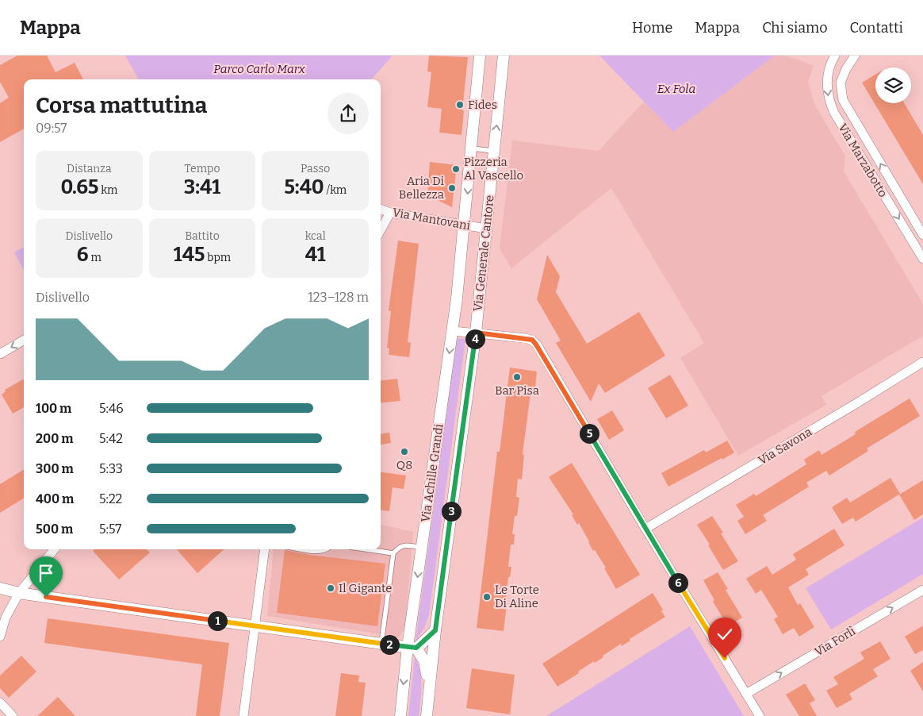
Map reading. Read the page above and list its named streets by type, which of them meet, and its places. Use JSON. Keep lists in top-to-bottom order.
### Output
{
  "streets": {
    "street": [
      "Via Marzabotto",
      "Via Mantovani",
      "Via Generale Cantore",
      "Via Savona",
      "Via Achille Grandi",
      "Via Forlì"
    ]
  },
  "crossings": [
    ["Via Mantovani", "Via Generale Cantore"],
    ["Via Generale Cantore", "Via Achille Grandi"]
  ],
  "one_way": ["Via Forlì"],
  "parks": ["Parco Carlo Marx", "Ex Fola"],
  "places": [
    "Fides",
    "Pizzeria Al Vascello",
    "Aria Di Bellezza",
    "Bar Pisa",
    "Q8",
    "Il Gigante",
    "Le Torte Di Aline"
  ],
  "page": {
    "header": "Mappa",
    "nav": [
      "Home",
      "Mappa",
      "Chi siamo",
      "Contatti"
    ],
    "heading": ["Corsa mattutina", "09:57"],
    "stats": [
      ["Distanza", "0.65 km"],
      ["Tempo", "3:41"],
      ["Passo", "5:40 /km"],
      ["Dislivello", "6 m"],
      ["Battito", "145 bpm"],
      ["kcal", "41"]
    ],
    "chart": ["Dislivello", "123–128 m"],
    "pins": [
      "4",
      "5",
      "3",
      "6",
      "1",
      "2"
    ],
    "list": [
      {
        "name": "100 m",
        "note": "5:46"
      },
      {
        "name": "200 m",
        "note": "5:42"
      },
      {
        "name": "300 m",
        "note": "5:33"
      },
      {
        "name": "400 m",
        "note": "5:22"
      },
      {
        "name": "500 m",
        "note": "5:57"
      }
    ]
  }
}
